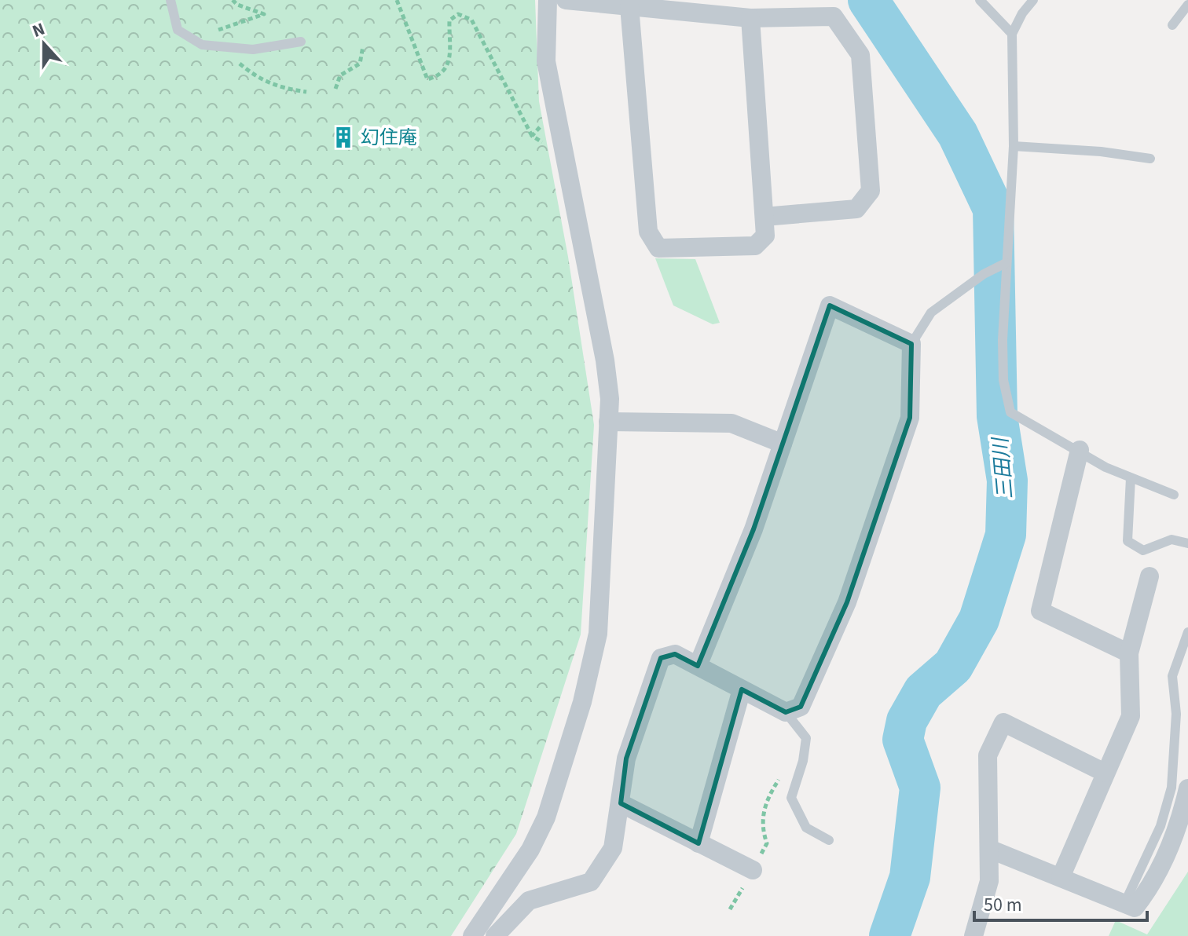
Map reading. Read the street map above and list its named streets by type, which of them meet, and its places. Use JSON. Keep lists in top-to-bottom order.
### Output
{
  "water": ["三田川"],
  "places": {
    "building": ["幻住庵"]
  },
  "scale_bar": "50 m",
  "north": "top"
}
